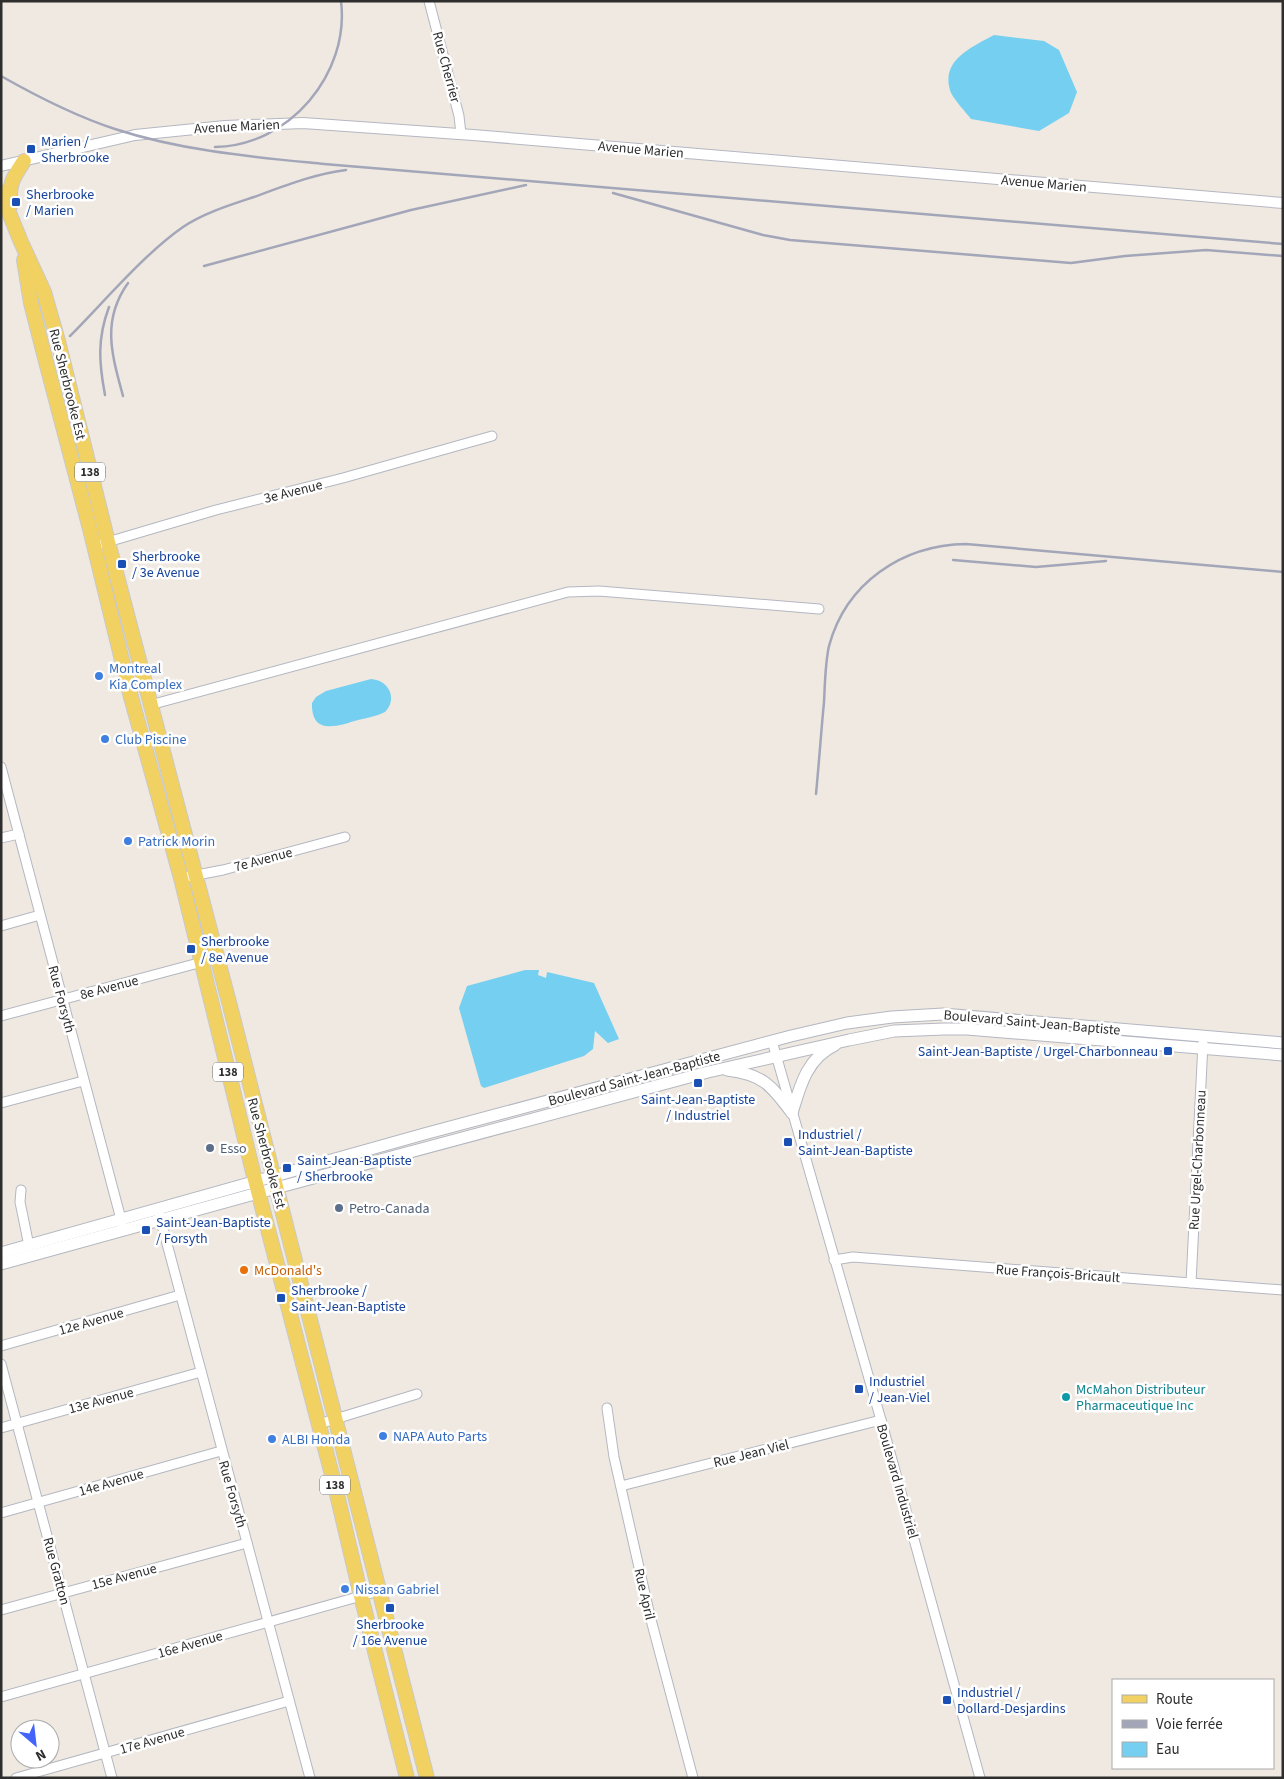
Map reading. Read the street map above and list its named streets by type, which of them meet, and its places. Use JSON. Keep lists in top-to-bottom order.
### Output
{
  "streets": {
    "main road": ["Rue Sherbrooke Est", "138", "Boulevard Saint-Jean-Baptiste"],
    "street": [
      "Rue Cherrier",
      "Avenue Marien",
      "3e Avenue",
      "7e Avenue",
      "8e Avenue",
      "Rue Forsyth",
      "Rue Urgel-Charbonneau",
      "Rue François-Bricault",
      "12e Avenue",
      "13e Avenue",
      "Rue Jean Viel",
      "Boulevard Industriel",
      "14e Avenue",
      "Rue Gratton",
      "15e Avenue",
      "Rue April",
      "16e Avenue",
      "17e Avenue"
    ]
  },
  "crossings": [
    ["Rue Cherrier", "Avenue Marien"],
    ["Rue Sherbrooke Est", "3e Avenue"],
    ["Rue Sherbrooke Est", "7e Avenue"],
    ["Rue Sherbrooke Est", "8e Avenue"],
    ["Rue Sherbrooke Est", "Boulevard Saint-Jean-Baptiste"],
    ["Rue Sherbrooke Est", "16e Avenue"],
    ["8e Avenue", "Rue Forsyth"],
    ["Rue Forsyth", "Boulevard Saint-Jean-Baptiste"],
    ["Rue Forsyth", "12e Avenue"],
    ["Rue Forsyth", "13e Avenue"],
    ["Rue Forsyth", "14e Avenue"],
    ["Rue Forsyth", "15e Avenue"],
    ["Rue Forsyth", "16e Avenue"],
    ["Rue Forsyth", "17e Avenue"],
    ["Boulevard Saint-Jean-Baptiste", "Rue Urgel-Charbonneau"],
    ["Boulevard Saint-Jean-Baptiste", "Boulevard Industriel"],
    ["Rue Urgel-Charbonneau", "Rue François-Bricault"],
    ["Rue François-Bricault", "Boulevard Industriel"],
    ["13e Avenue", "Rue Gratton"],
    ["Rue Jean Viel", "Boulevard Industriel"],
    ["Rue Jean Viel", "Rue April"],
    ["14e Avenue", "Rue Gratton"],
    ["Rue Gratton", "15e Avenue"],
    ["Rue Gratton", "16e Avenue"],
    ["Rue Gratton", "17e Avenue"]
  ],
  "places": {
    "transit": [
      "Marien / Sherbrooke",
      "Sherbrooke / Marien",
      "Sherbrooke / 3e Avenue",
      "Sherbrooke / 8e Avenue",
      "Saint-Jean-Baptiste / Urgel-Charbonneau",
      "Saint-Jean-Baptiste / Industriel",
      "Industriel / Saint-Jean-Baptiste",
      "Saint-Jean-Baptiste / Sherbrooke",
      "Saint-Jean-Baptiste / Forsyth",
      "Sherbrooke / Saint-Jean-Baptiste",
      "Industriel / Jean-Viel",
      "Sherbrooke / 16e Avenue",
      "Industriel / Dollard-Desjardins"
    ],
    "other": [
      "Montreal Kia Complex",
      "Club Piscine",
      "Patrick Morin",
      "Esso",
      "Petro-Canada",
      "McDonald's",
      "McMahon Distributeur Pharmaceutique Inc",
      "NAPA Auto Parts",
      "ALBI Honda",
      "Nissan Gabriel"
    ]
  },
  "legend": ["Route", "Voie ferrée", "Eau"],
  "north": "bottom right"
}
